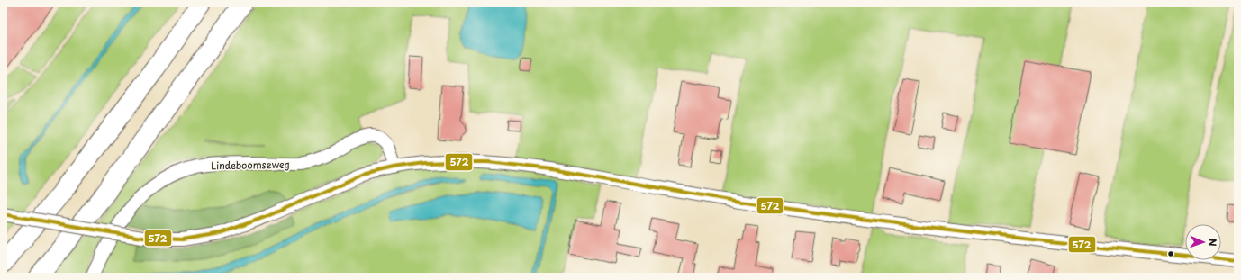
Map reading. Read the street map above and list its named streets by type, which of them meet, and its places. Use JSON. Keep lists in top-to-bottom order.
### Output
{
  "streets": {
    "street": ["Lindeboomseweg"]
  },
  "lines": ["transit line 572"],
  "north": "right"
}
